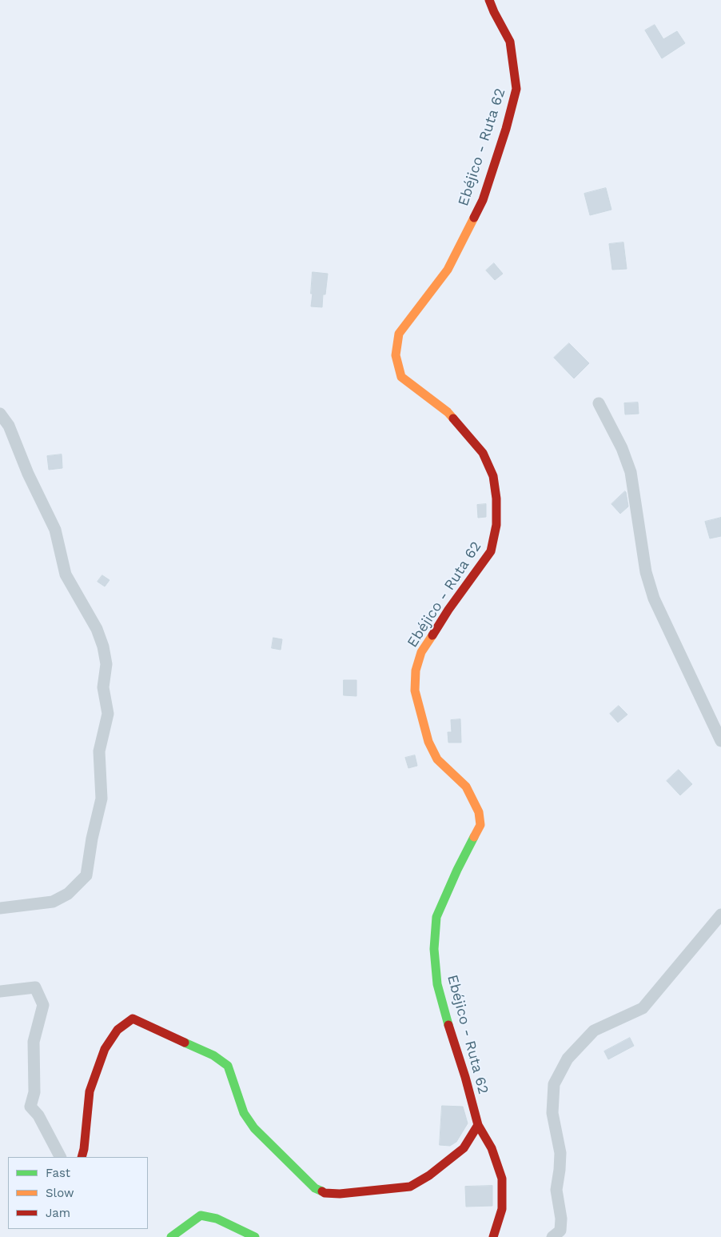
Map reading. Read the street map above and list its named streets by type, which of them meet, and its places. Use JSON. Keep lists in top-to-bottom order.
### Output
{
  "streets": {
    "street": ["Ebéjico - Ruta 62"]
  },
  "legend": ["Fast", "Slow", "Jam"]
}
